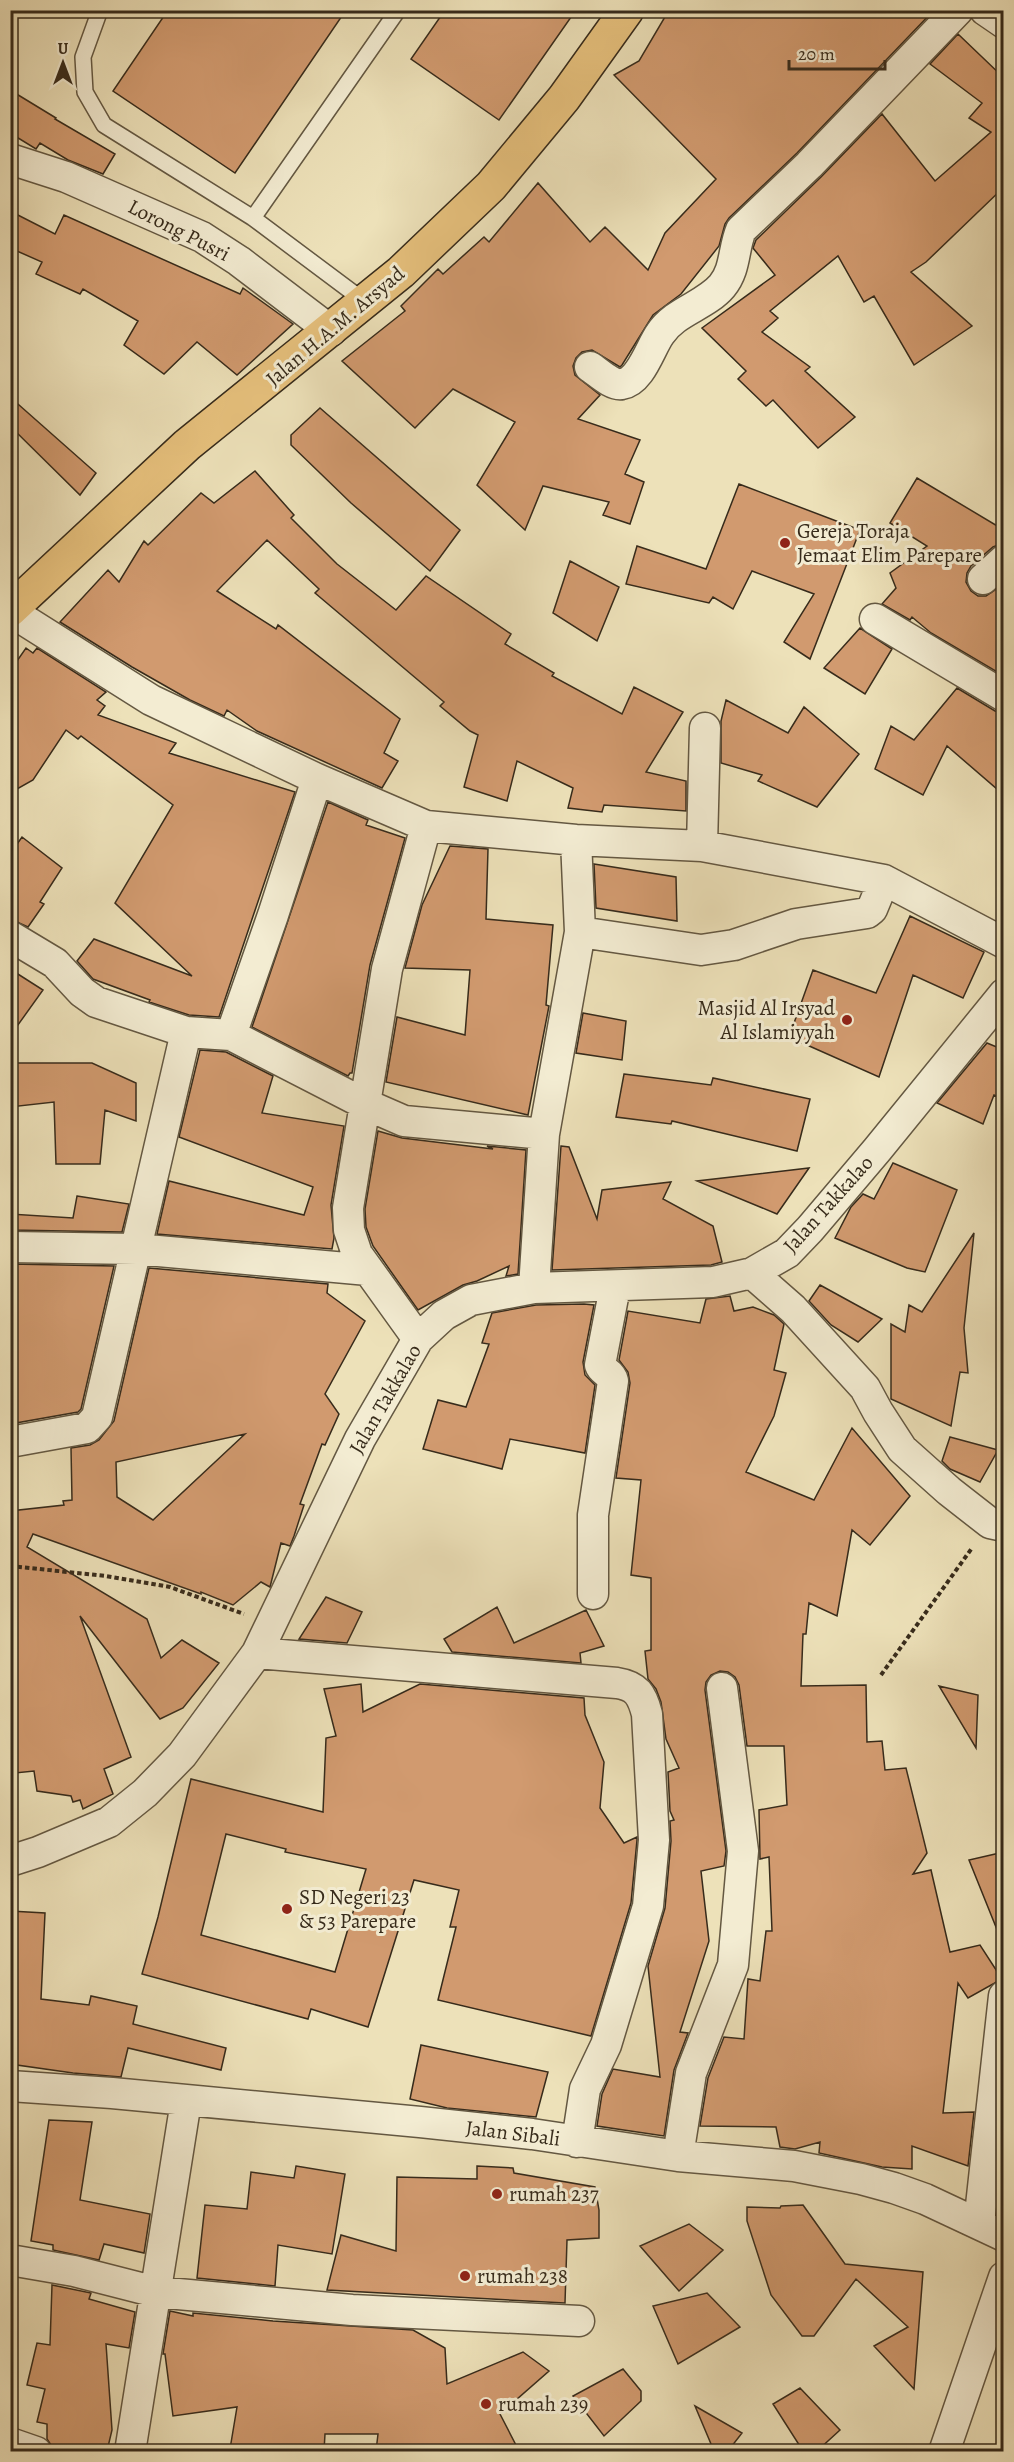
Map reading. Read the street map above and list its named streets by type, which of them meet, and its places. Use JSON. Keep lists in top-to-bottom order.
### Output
{
  "streets": {
    "highway": ["Jalan H.A.M. Arsyad"],
    "street": ["Lorong Pusri", "Jalan Takkalao", "Jalan Sibali"]
  },
  "crossings": [
    ["Lorong Pusri", "Jalan H.A.M. Arsyad"]
  ],
  "places": [
    "Gereja Toraja Jemaat Elim Parepare",
    "Masjid Al Irsyad Al Islamiyyah",
    "SD Negeri 23 & 53 Parepare",
    "rumah 237",
    "rumah 238",
    "rumah 239"
  ],
  "scale_bar": "20 m",
  "north": "top"
}
